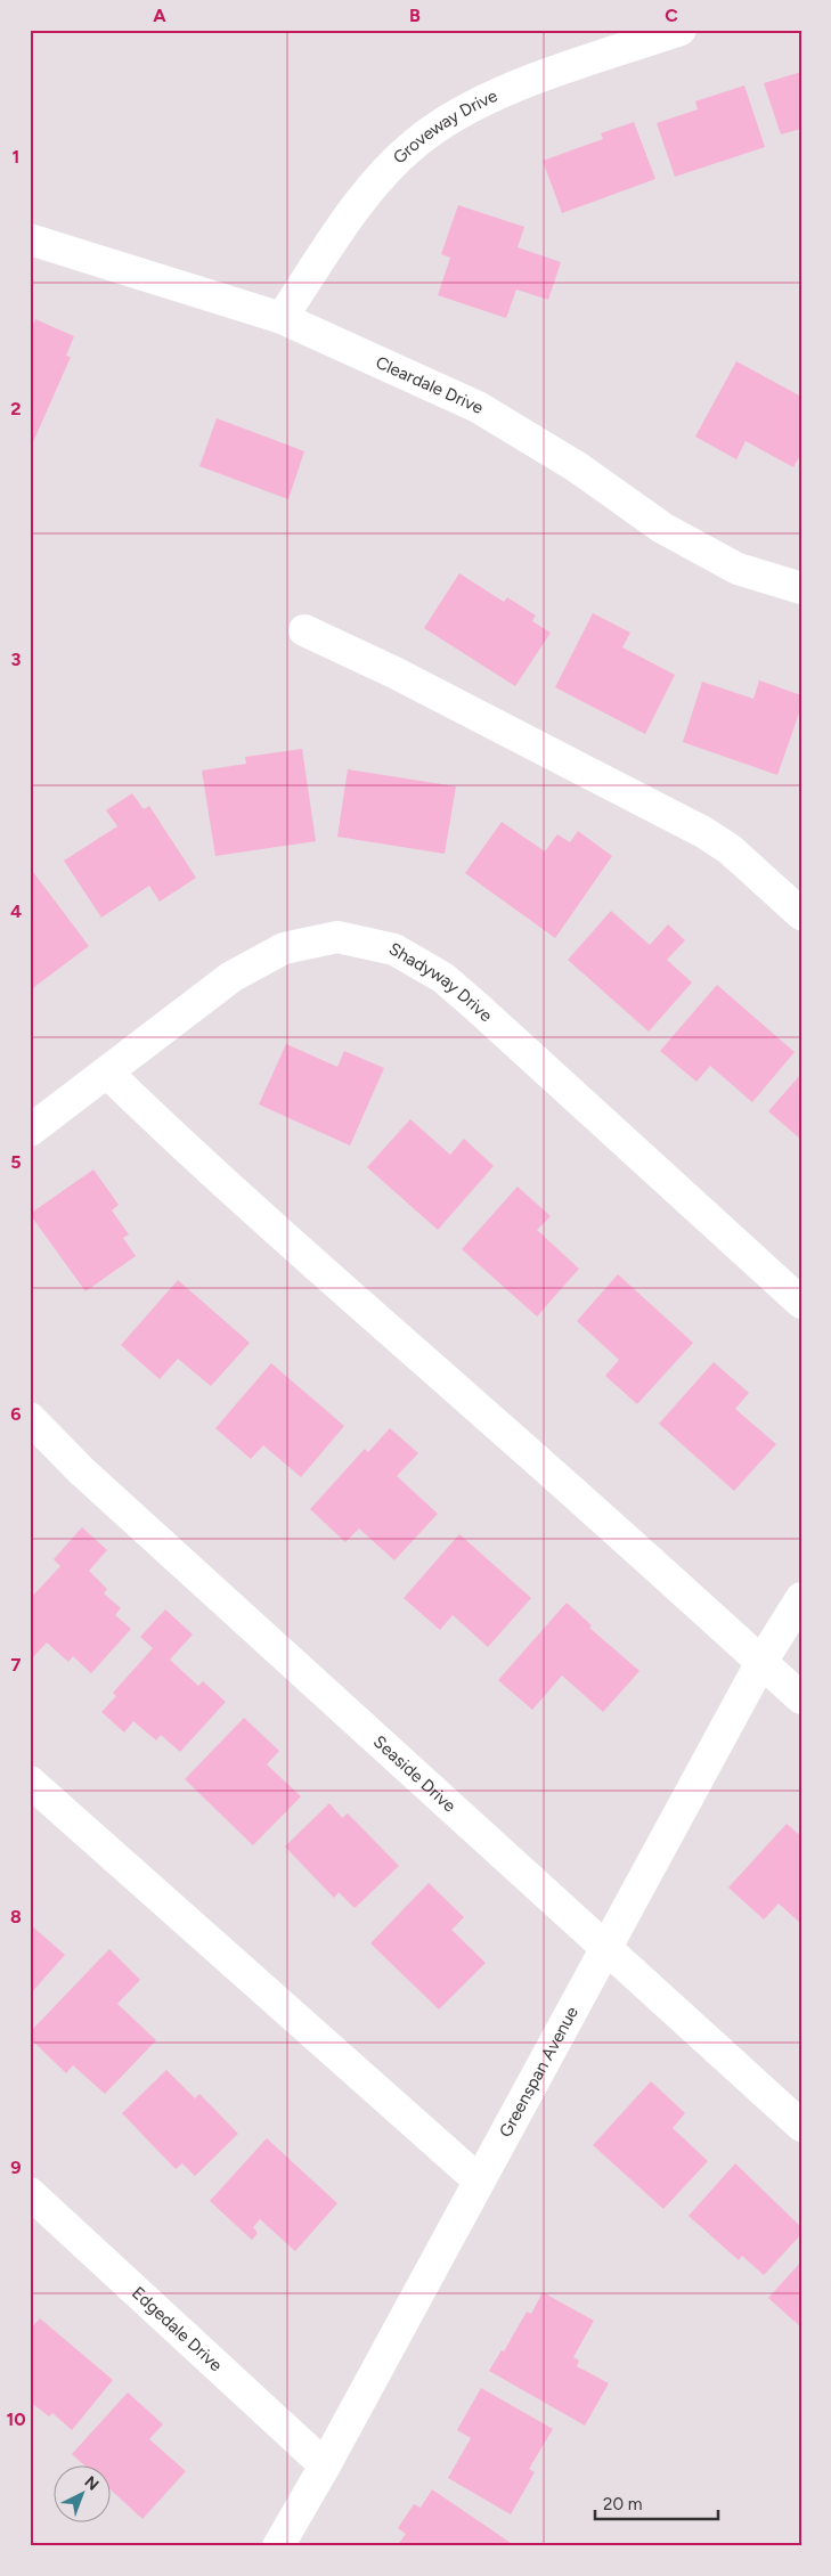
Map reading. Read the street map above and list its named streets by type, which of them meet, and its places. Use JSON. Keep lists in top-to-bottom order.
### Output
{
  "streets": {
    "street": [
      "Groveway Drive",
      "Cleardale Drive",
      "Shadyway Drive",
      "Seaside Drive",
      "Greenspan Avenue",
      "Edgedale Drive"
    ]
  },
  "crossings": [
    ["Groveway Drive", "Cleardale Drive"],
    ["Seaside Drive", "Greenspan Avenue"],
    ["Greenspan Avenue", "Edgedale Drive"]
  ],
  "scale_bar": "20 m",
  "north": "top right",
  "grid": {
    "columns": ["A", "B", "C"],
    "rows": [
      "1",
      "2",
      "3",
      "4",
      "5",
      "6",
      "7",
      "8",
      "9",
      "10"
    ]
  }
}
